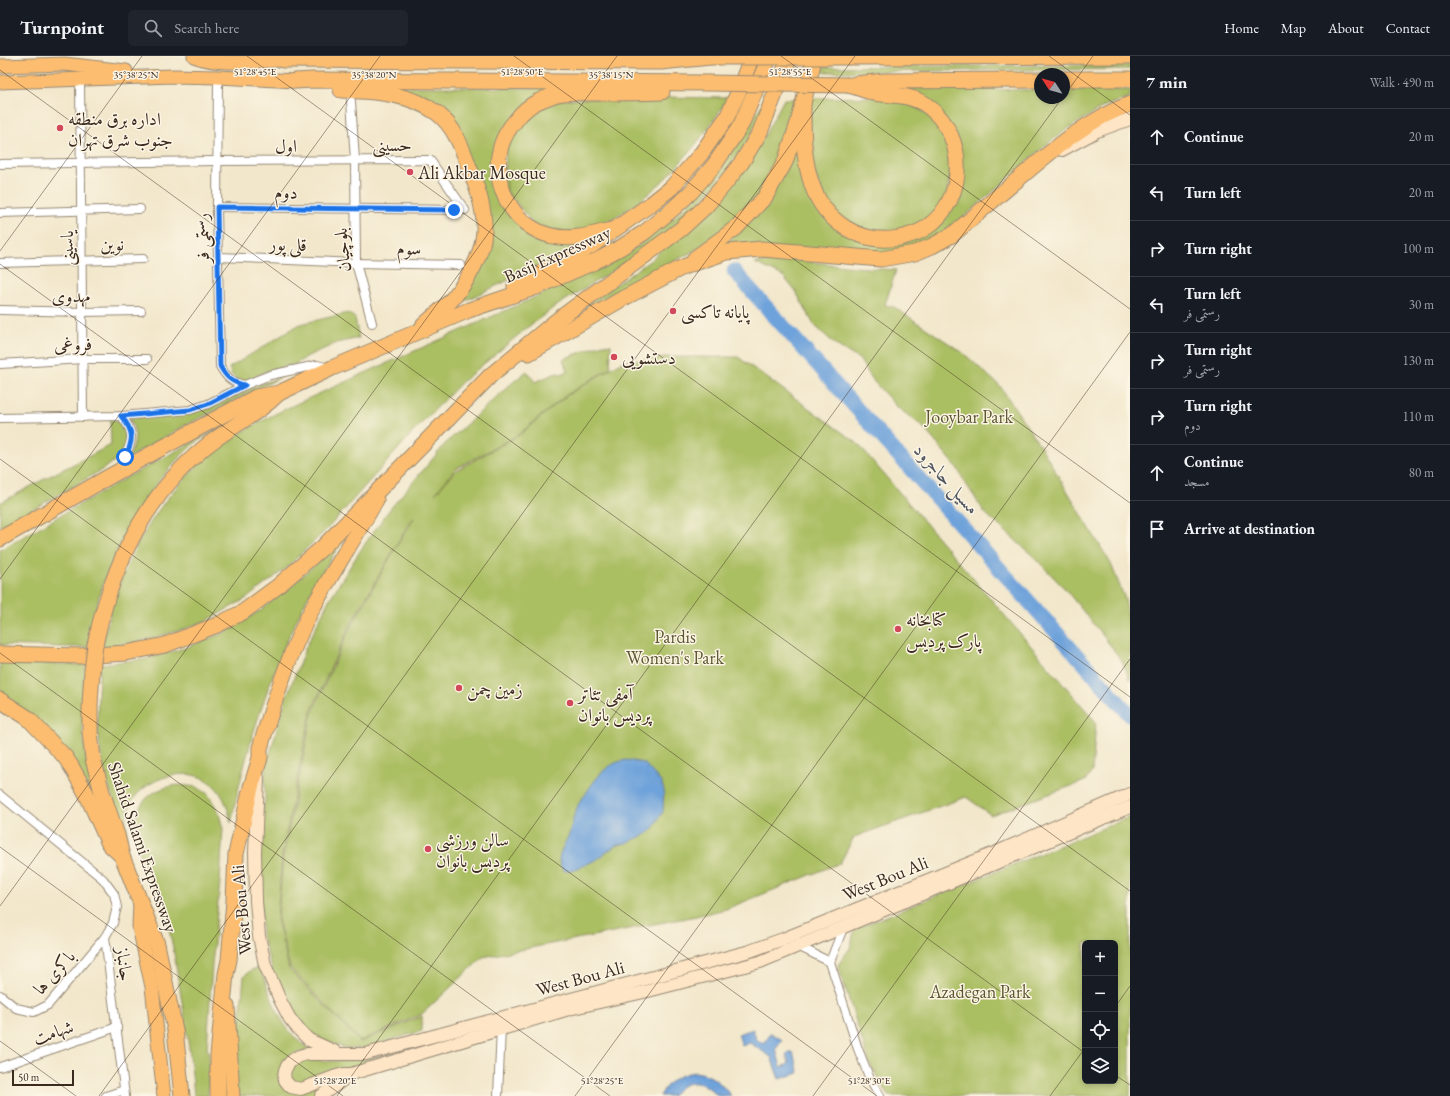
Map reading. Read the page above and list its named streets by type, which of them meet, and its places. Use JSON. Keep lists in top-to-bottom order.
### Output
{
  "streets": {
    "highway": ["Basij Expressway", "Shahid Salami Expressway"],
    "main road": ["West Bou Ali"],
    "street": [
      "حسینی",
      "اول",
      "دوم",
      "رستمی فر",
      "نوین",
      "قلی پور",
      "یاسینی",
      "سوم",
      "بلوچیان",
      "مهدوی",
      "فروغی",
      "جانباز",
      "باکری ها",
      "شهامت"
    ]
  },
  "crossings": [
    ["حسینی", "اول"],
    ["حسینی", "دوم"],
    ["حسینی", "بلوچیان"],
    ["اول", "رستمی فر"],
    ["اول", "یاسینی"],
    ["اول", "بلوچیان"],
    ["دوم", "رستمی فر"],
    ["دوم", "بلوچیان"],
    ["رستمی فر", "قلی پور"],
    ["نوین", "یاسینی"],
    ["قلی پور", "سوم"],
    ["قلی پور", "بلوچیان"],
    ["یاسینی", "مهدوی"],
    ["یاسینی", "فروغی"],
    ["سوم", "بلوچیان"],
    ["Basij Expressway", "Shahid Salami Expressway"],
    ["جانباز", "باکری ها"],
    ["جانباز", "شهامت"]
  ],
  "water": ["مسیل جاجرود"],
  "parks": ["Jooybar Park", "Pardis Women's Park", "Azadegan Park"],
  "places": [
    "اداره برق منطقه جنوب شرق تهران",
    "Ali Akbar Mosque",
    "پایانه تاکسی",
    "دستشویی",
    "کتابخانه پارک پردیس",
    "زمین چمن",
    "آمفی تئاتر پردیس بانوان",
    "سالن ورزشی پردیس بانوان"
  ],
  "scale_bar": "50 m",
  "north": "top left",
  "page": {
    "header": "Turnpoint",
    "search": "Search here",
    "nav": [
      "Home",
      "Map",
      "About",
      "Contact"
    ],
    "heading": ["7 min", "Walk · 490 m"],
    "list": [
      ["Continue", "20 m"],
      ["Turn left", "20 m"],
      ["Turn right", "100 m"],
      ["Turn left", "رستمی فر", "30 m"],
      ["Turn right", "رستمی فر", "130 m"],
      ["Turn right", "دوم", "110 m"],
      ["Continue", "مسجد", "80 m"],
      "Arrive at destination"
    ],
    "map_buttons": ["+", "−"],
    "scale": "50 m"
  },
  "coordinates": [
    "51°28'45\"E",
    "51°28'50\"E",
    "51°28'55\"E",
    "35°38'25\"N",
    "35°38'20\"N",
    "35°38'15\"N",
    "51°28'20\"E",
    "51°28'25\"E",
    "51°28'30\"E"
  ]
}
